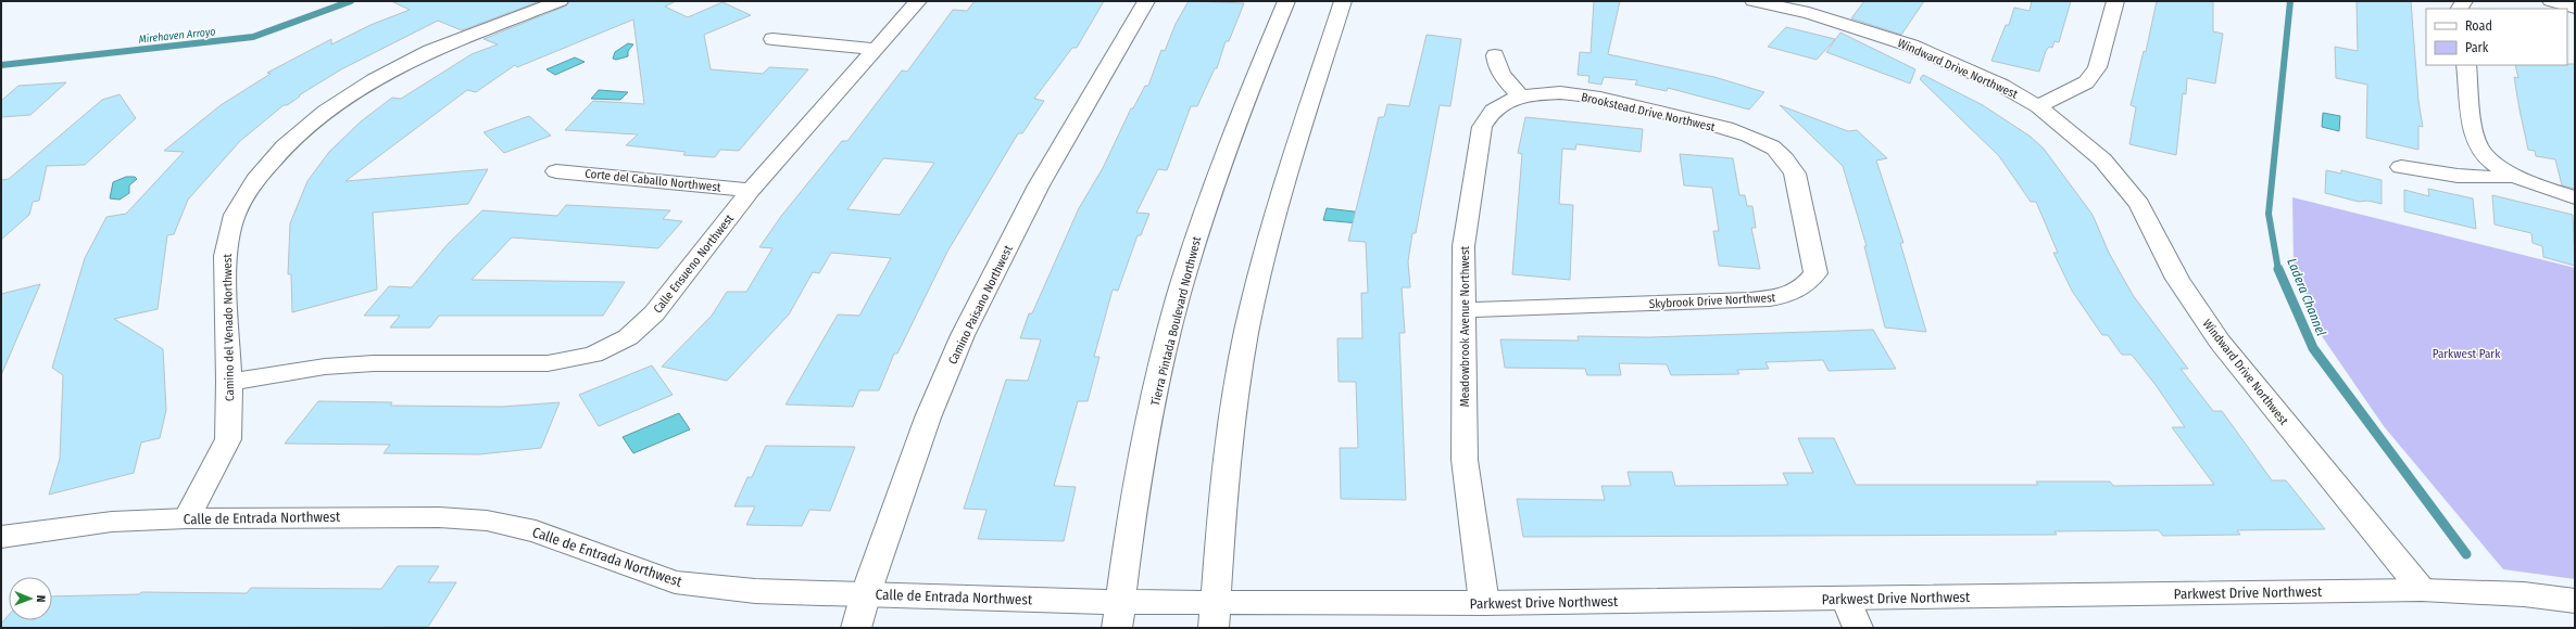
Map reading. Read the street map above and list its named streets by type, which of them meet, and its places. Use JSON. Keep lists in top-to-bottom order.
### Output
{
  "streets": {
    "street": [
      "Windward Drive Northwest",
      "Brookstead Drive Northwest",
      "Corte del Caballo Northwest",
      "Calle Ensueno Northwest",
      "Skybrook Drive Northwest",
      "Camino Paisano Northwest",
      "Tierra Pintada Boulevard Northwest",
      "Meadowbrook Avenue Northwest",
      "Camino del Venado Northwest",
      "Calle de Entrada Northwest",
      "Parkwest Drive Northwest"
    ]
  },
  "crossings": [
    ["Windward Drive Northwest", "Parkwest Drive Northwest"],
    ["Brookstead Drive Northwest", "Skybrook Drive Northwest"],
    ["Brookstead Drive Northwest", "Meadowbrook Avenue Northwest"],
    ["Corte del Caballo Northwest", "Calle Ensueno Northwest"],
    ["Calle Ensueno Northwest", "Camino del Venado Northwest"],
    ["Skybrook Drive Northwest", "Meadowbrook Avenue Northwest"],
    ["Camino Paisano Northwest", "Calle de Entrada Northwest"],
    ["Tierra Pintada Boulevard Northwest", "Calle de Entrada Northwest"],
    ["Meadowbrook Avenue Northwest", "Parkwest Drive Northwest"],
    ["Camino del Venado Northwest", "Calle de Entrada Northwest"],
    ["Calle de Entrada Northwest", "Parkwest Drive Northwest"]
  ],
  "water": ["Mirehaven Arroyo", "Ladera Channel"],
  "parks": ["Parkwest Park"],
  "legend": ["Road", "Park"],
  "north": "right"
}
